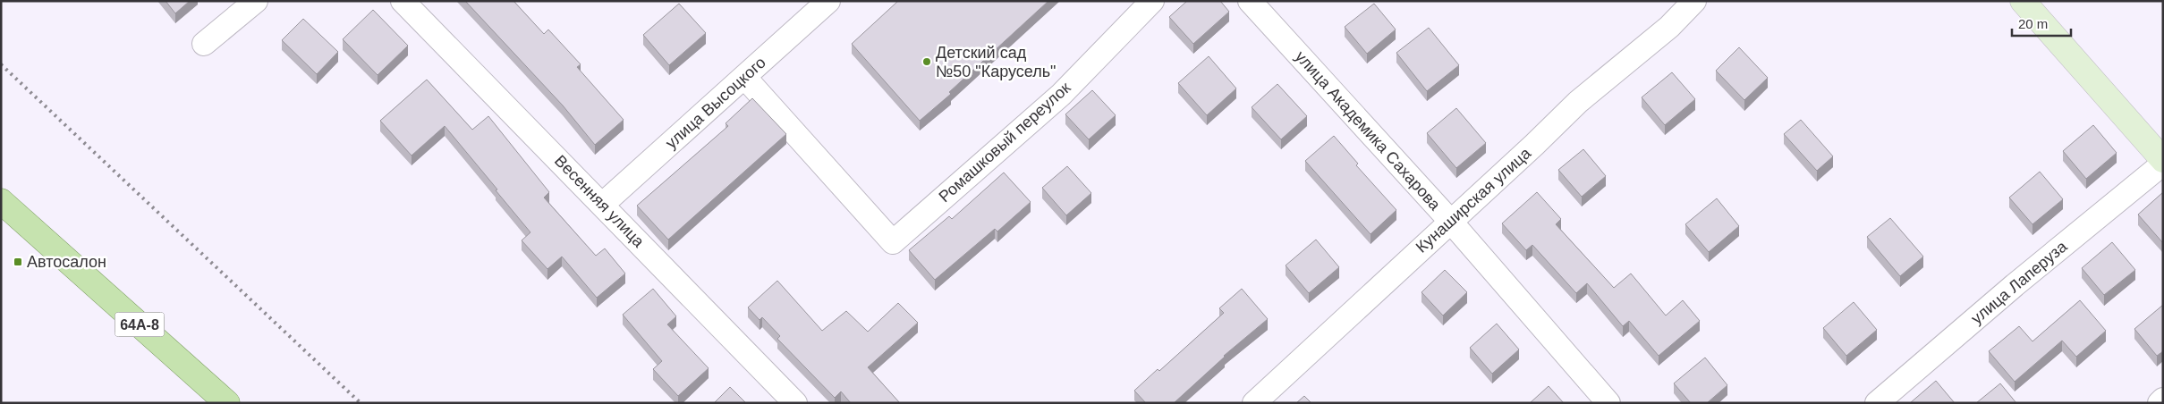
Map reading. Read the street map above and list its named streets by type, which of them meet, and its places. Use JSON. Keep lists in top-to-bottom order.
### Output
{
  "streets": {
    "main road": ["64А-8"],
    "street": [
      "улица Высоцкого",
      "улица Академика Сахарова",
      "Ромашковый переулок",
      "Кунаширская улица",
      "Весенняя улица",
      "улица Лаперуза"
    ]
  },
  "crossings": [
    ["улица Высоцкого", "Ромашковый переулок"],
    ["улица Высоцкого", "Весенняя улица"],
    ["улица Академика Сахарова", "Кунаширская улица"]
  ],
  "places": {
    "other": ["Детский сад №50 \"Карусель\""],
    "transit": ["Автосалон"]
  },
  "scale_bar": "20 m"
}
